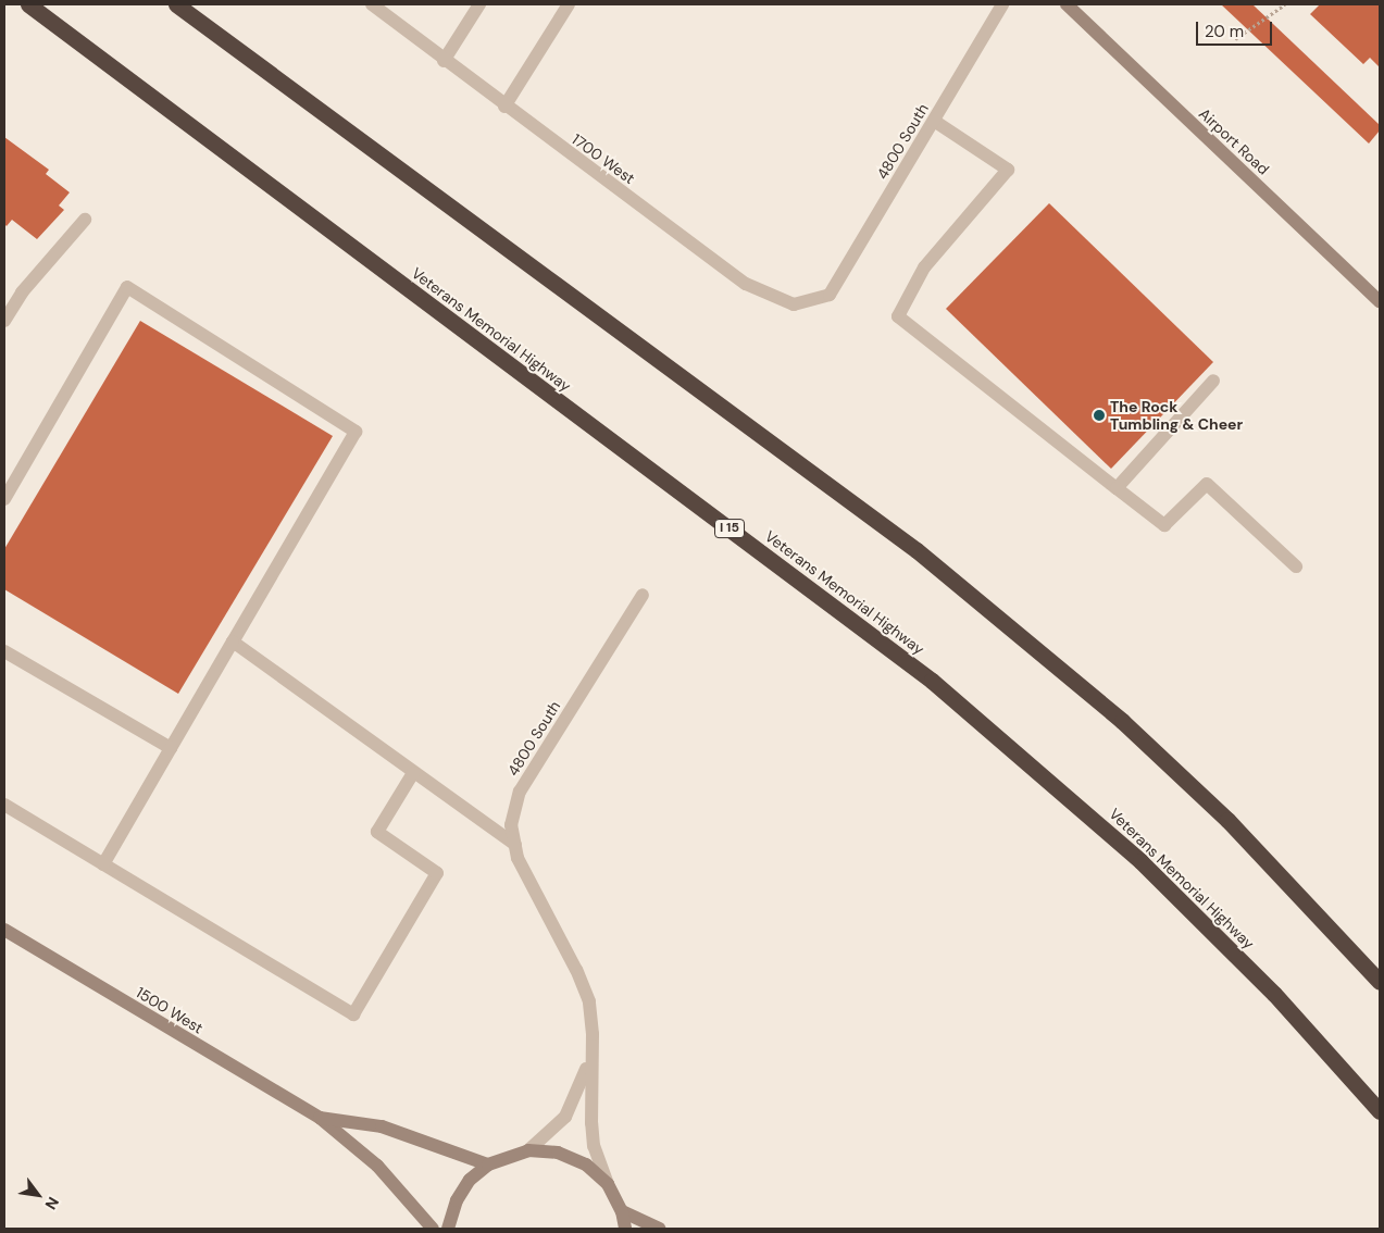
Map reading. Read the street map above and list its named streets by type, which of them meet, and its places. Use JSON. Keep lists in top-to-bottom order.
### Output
{
  "streets": {
    "highway": ["Veterans Memorial Highway", "I 15"],
    "street": [
      "4800 South",
      "Airport Road",
      "1700 West",
      "1500 West"
    ]
  },
  "crossings": [
    ["4800 South", "1700 West"]
  ],
  "places": ["The Rock Tumbling & Cheer"],
  "scale_bar": "20 m",
  "north": "bottom right"
}
